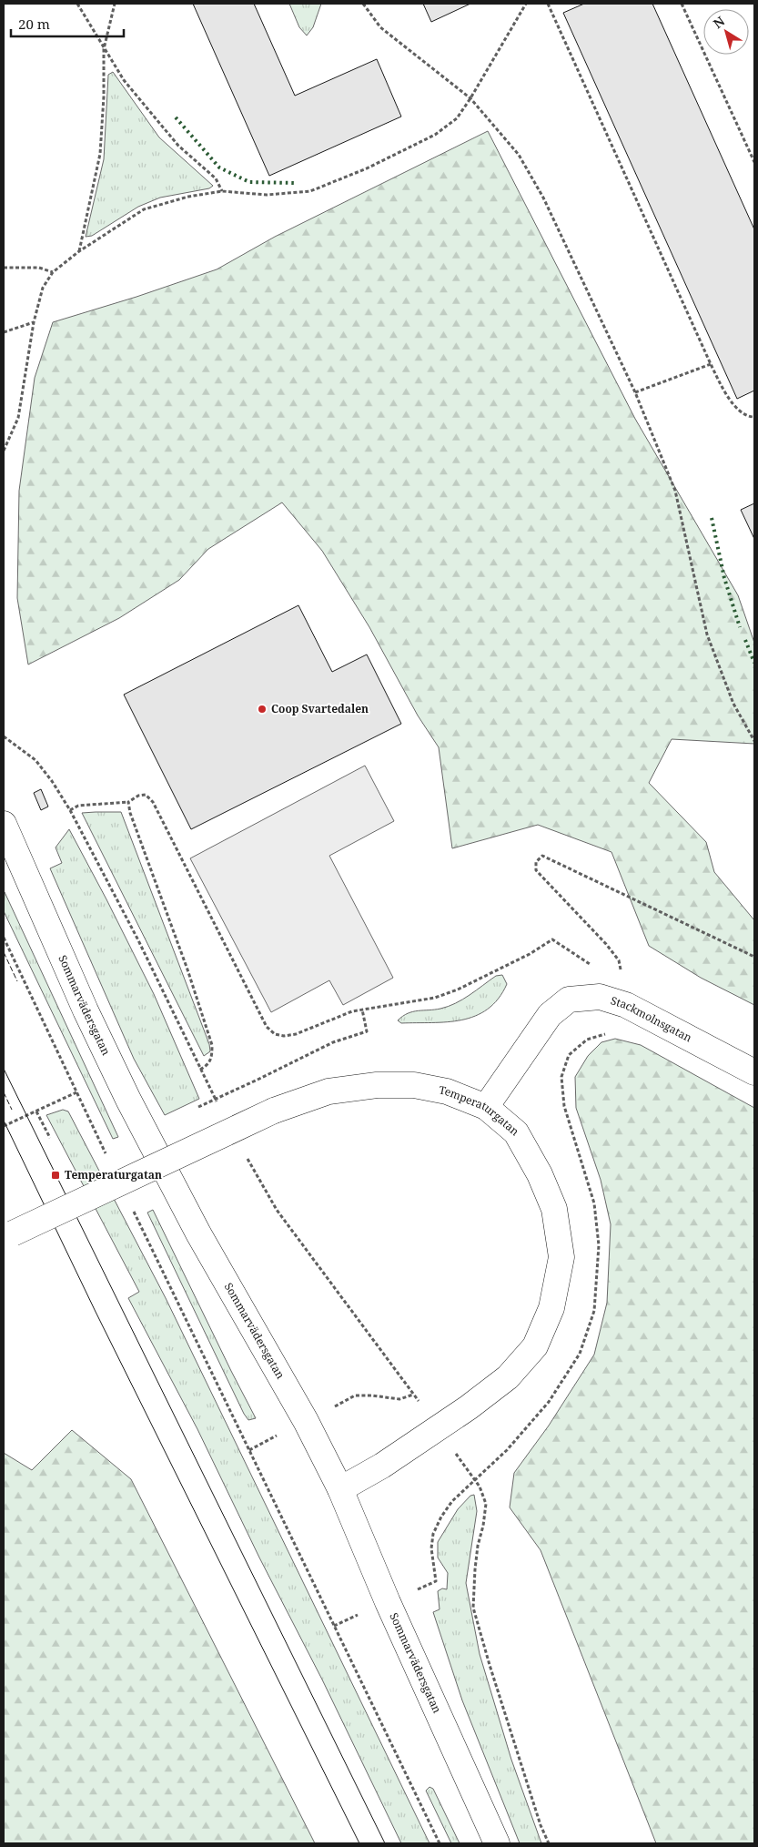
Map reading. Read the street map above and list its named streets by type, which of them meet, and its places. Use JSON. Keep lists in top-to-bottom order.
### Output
{
  "streets": {
    "street": ["Sommarvädersgatan", "Stackmolnsgatan", "Temperaturgatan"]
  },
  "crossings": [
    ["Sommarvädersgatan", "Temperaturgatan"],
    ["Stackmolnsgatan", "Temperaturgatan"]
  ],
  "places": {
    "other": ["Coop Svartedalen"],
    "transit": ["Temperaturgatan"]
  },
  "scale_bar": "20 m",
  "north": "top left"
}
